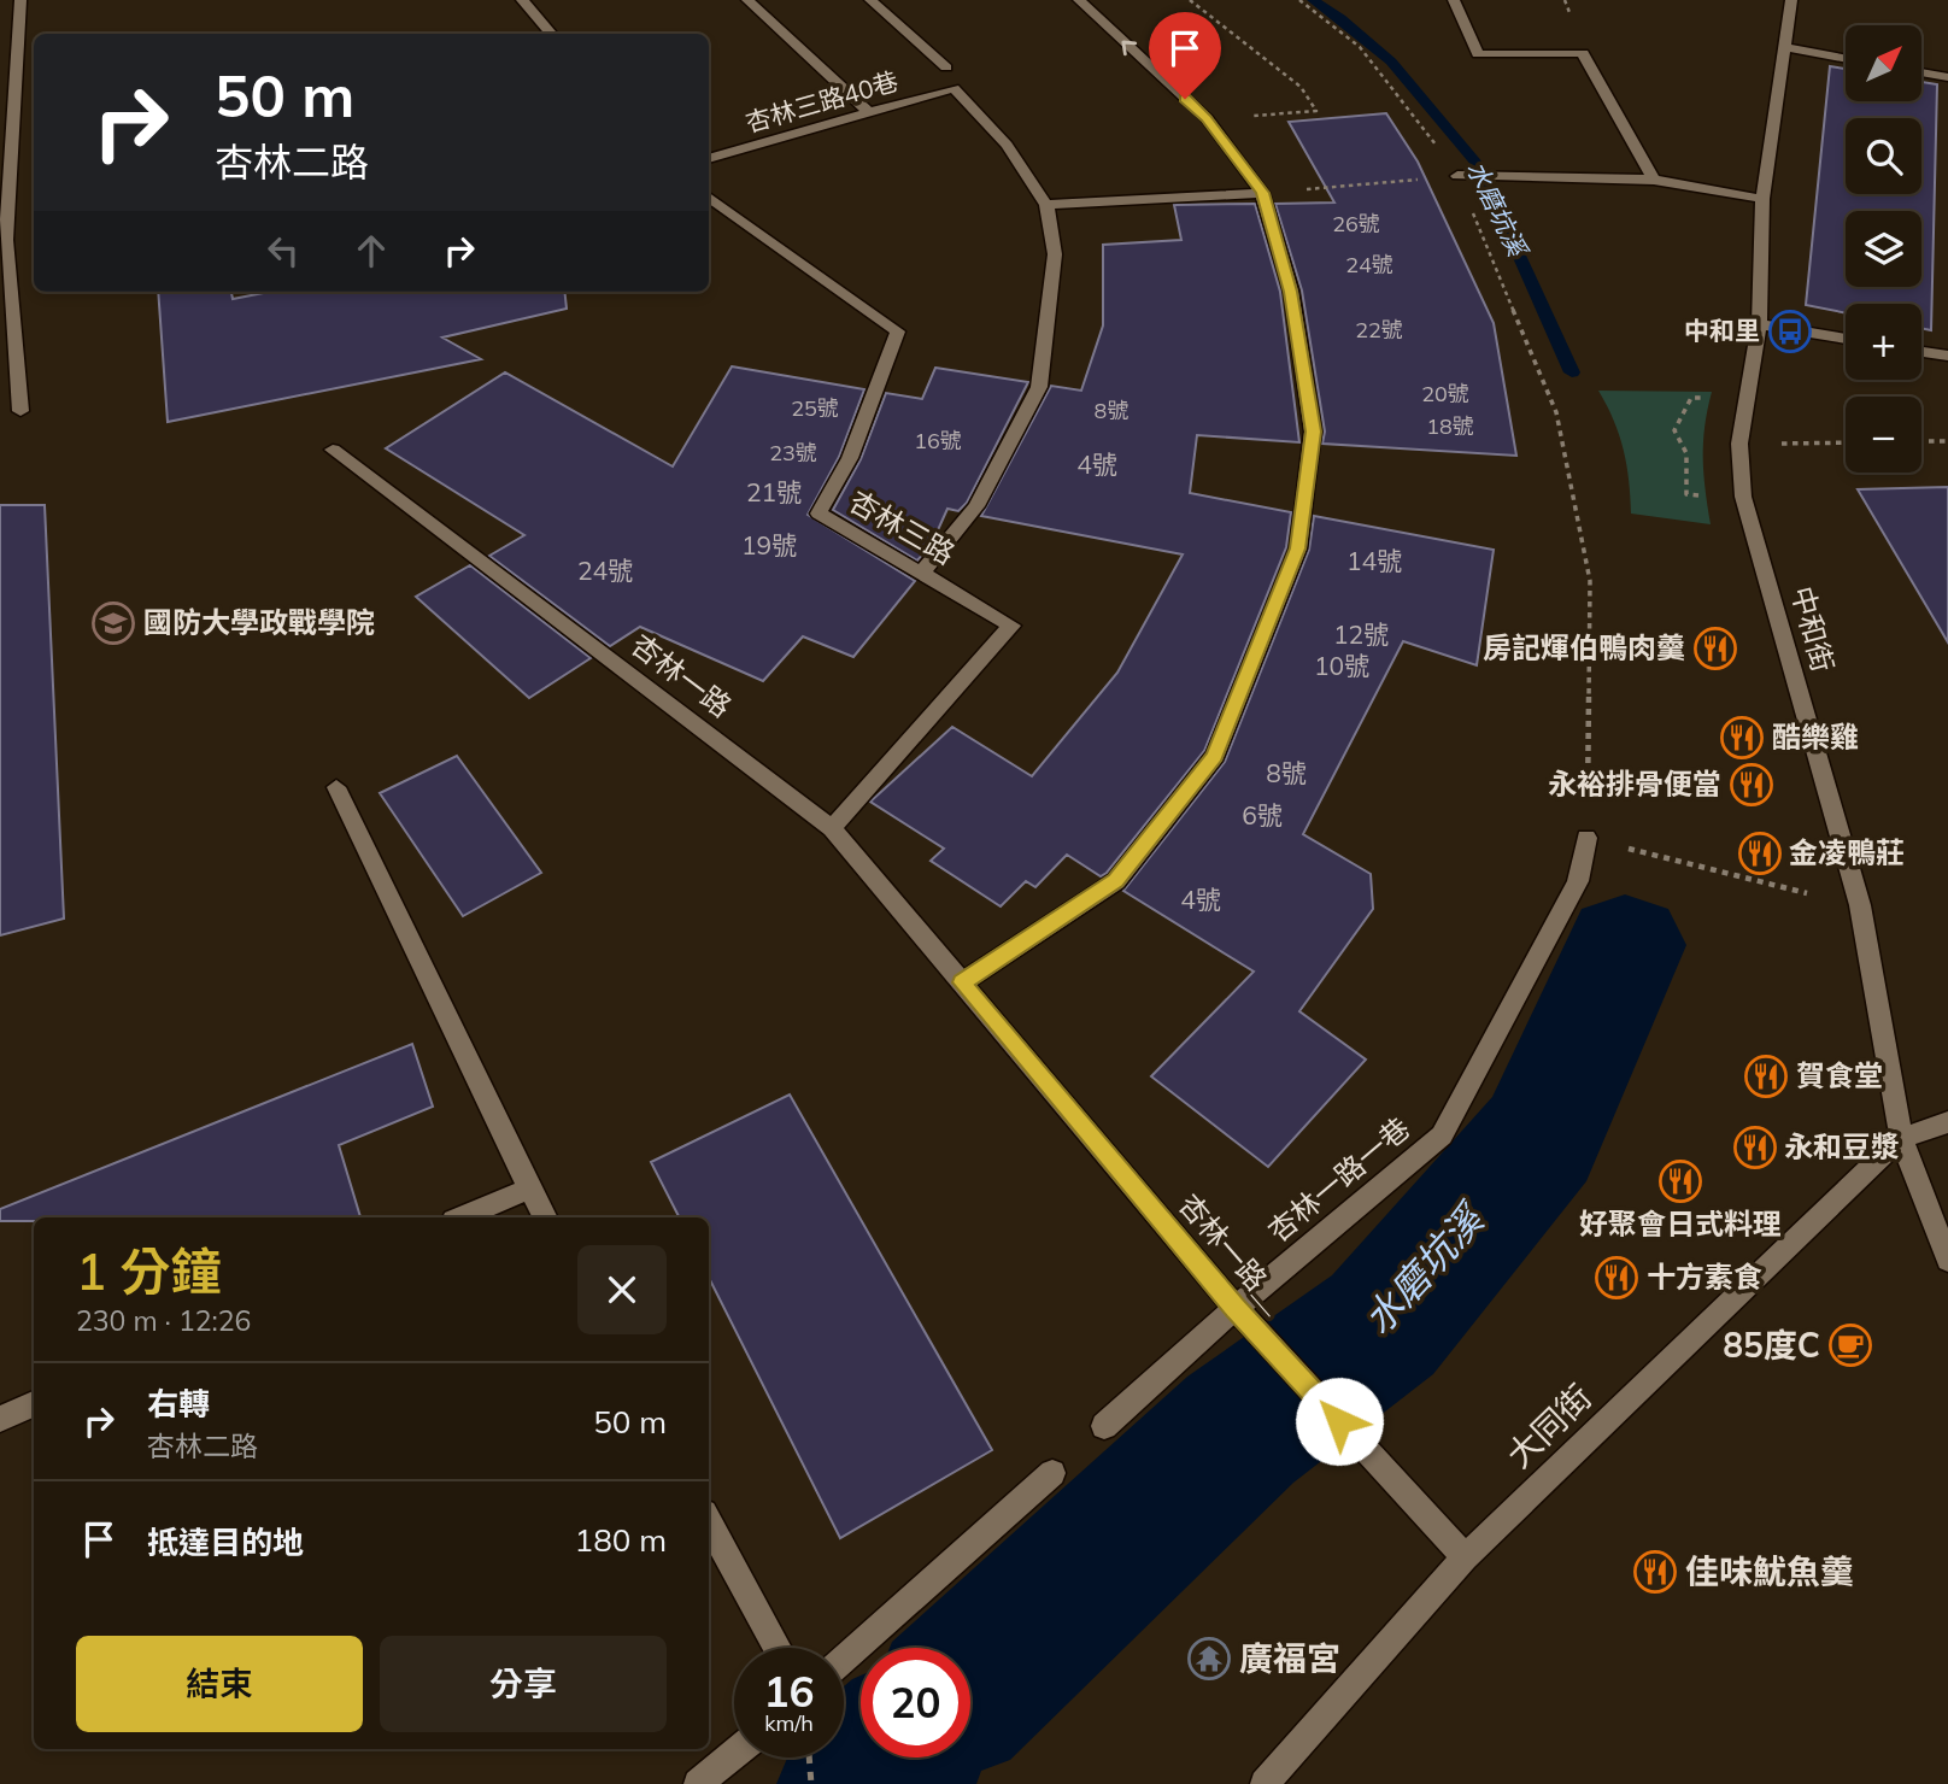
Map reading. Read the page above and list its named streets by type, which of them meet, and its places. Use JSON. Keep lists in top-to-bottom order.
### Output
{
  "streets": {
    "street": [
      "杏林三路40巷",
      "杏林三路",
      "中和街",
      "杏林一路",
      "杏林一路一巷",
      "杏林一路＿",
      "大同街"
    ]
  },
  "crossings": [
    ["杏林三路", "杏林一路"],
    ["中和街", "大同街"],
    ["杏林一路", "杏林一路＿"],
    ["杏林一路一巷", "杏林一路＿"],
    ["杏林一路＿", "大同街"]
  ],
  "water": ["水磨坑溪"],
  "places": {
    "bus stop": ["中和里"],
    "school or university": ["國防大學政戰學院"],
    "restaurant": [
      "房記煇伯鴨肉羹",
      "酷樂雞",
      "永裕排骨便當",
      "金凌鴨莊",
      "賀食堂",
      "永和豆漿",
      "好聚會日式料理",
      "十方素食",
      "佳味魷魚羹"
    ],
    "cafe": ["85度C"],
    "temple": ["廣福宮"]
  },
  "house_numbers": [
    "26號",
    "24號",
    "22號",
    "20號",
    "25號",
    "8號",
    "18號",
    "16號",
    "23號",
    "4號",
    "21號",
    "19號",
    "14號",
    "24號",
    "12號",
    "10號",
    "8號",
    "6號",
    "4號"
  ],
  "north": "top right",
  "page": {
    "map_buttons": ["+", "−"],
    "turn": ["50 m", "杏林二路"],
    "heading": ["1 分鐘", "230 m · 12:26"],
    "list": [
      {
        "name": "右轉",
        "note": "杏林二路",
        "value": "50 m"
      },
      {
        "name": "抵達目的地",
        "value": "180 m"
      }
    ],
    "buttons": ["結束", "分享"],
    "speed": "16 km/h",
    "limit": "20"
  }
}
